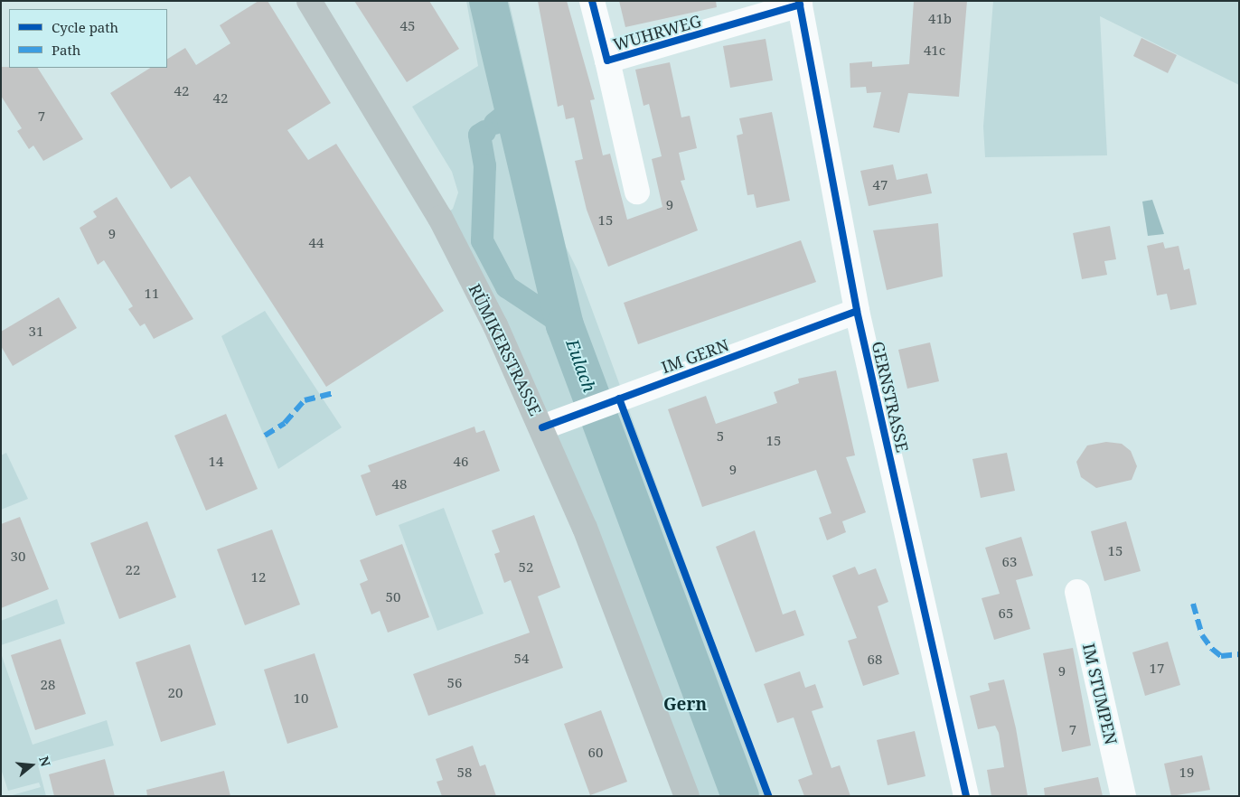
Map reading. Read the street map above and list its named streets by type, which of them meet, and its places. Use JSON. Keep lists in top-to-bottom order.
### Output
{
  "streets": {
    "main road": ["RÜMIKERSTRASSE"],
    "street": [
      "WUHRWEG",
      "IM GERN",
      "GERNSTRASSE",
      "IM STUMPEN"
    ]
  },
  "crossings": [
    ["WUHRWEG", "GERNSTRASSE"],
    ["RÜMIKERSTRASSE", "IM GERN"],
    ["IM GERN", "GERNSTRASSE"]
  ],
  "districts": ["Gern"],
  "water": ["Eulach"],
  "house_numbers": [
    "41b",
    "45",
    "41c",
    "42",
    "42",
    "7",
    "47",
    "9",
    "15",
    "9",
    "44",
    "11",
    "31",
    "5",
    "15",
    "14",
    "46",
    "9",
    "48",
    "15",
    "30",
    "63",
    "52",
    "22",
    "12",
    "50",
    "65",
    "54",
    "68",
    "17",
    "9",
    "56",
    "28",
    "20",
    "10",
    "7",
    "60",
    "58",
    "19"
  ],
  "legend": ["Cycle path", "Path"],
  "north": "right"
}
